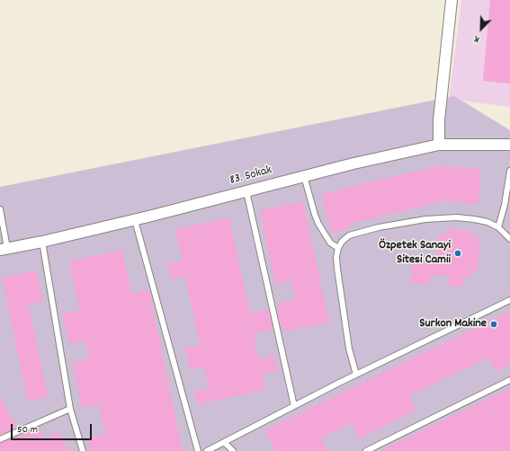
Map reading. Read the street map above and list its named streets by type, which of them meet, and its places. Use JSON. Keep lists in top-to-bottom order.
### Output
{
  "streets": {
    "street": ["83. Sokak"]
  },
  "places": ["Özpetek Sanayi Sitesi Camii", "Surkon Makine"],
  "scale_bar": "50 m",
  "north": "bottom left"
}
